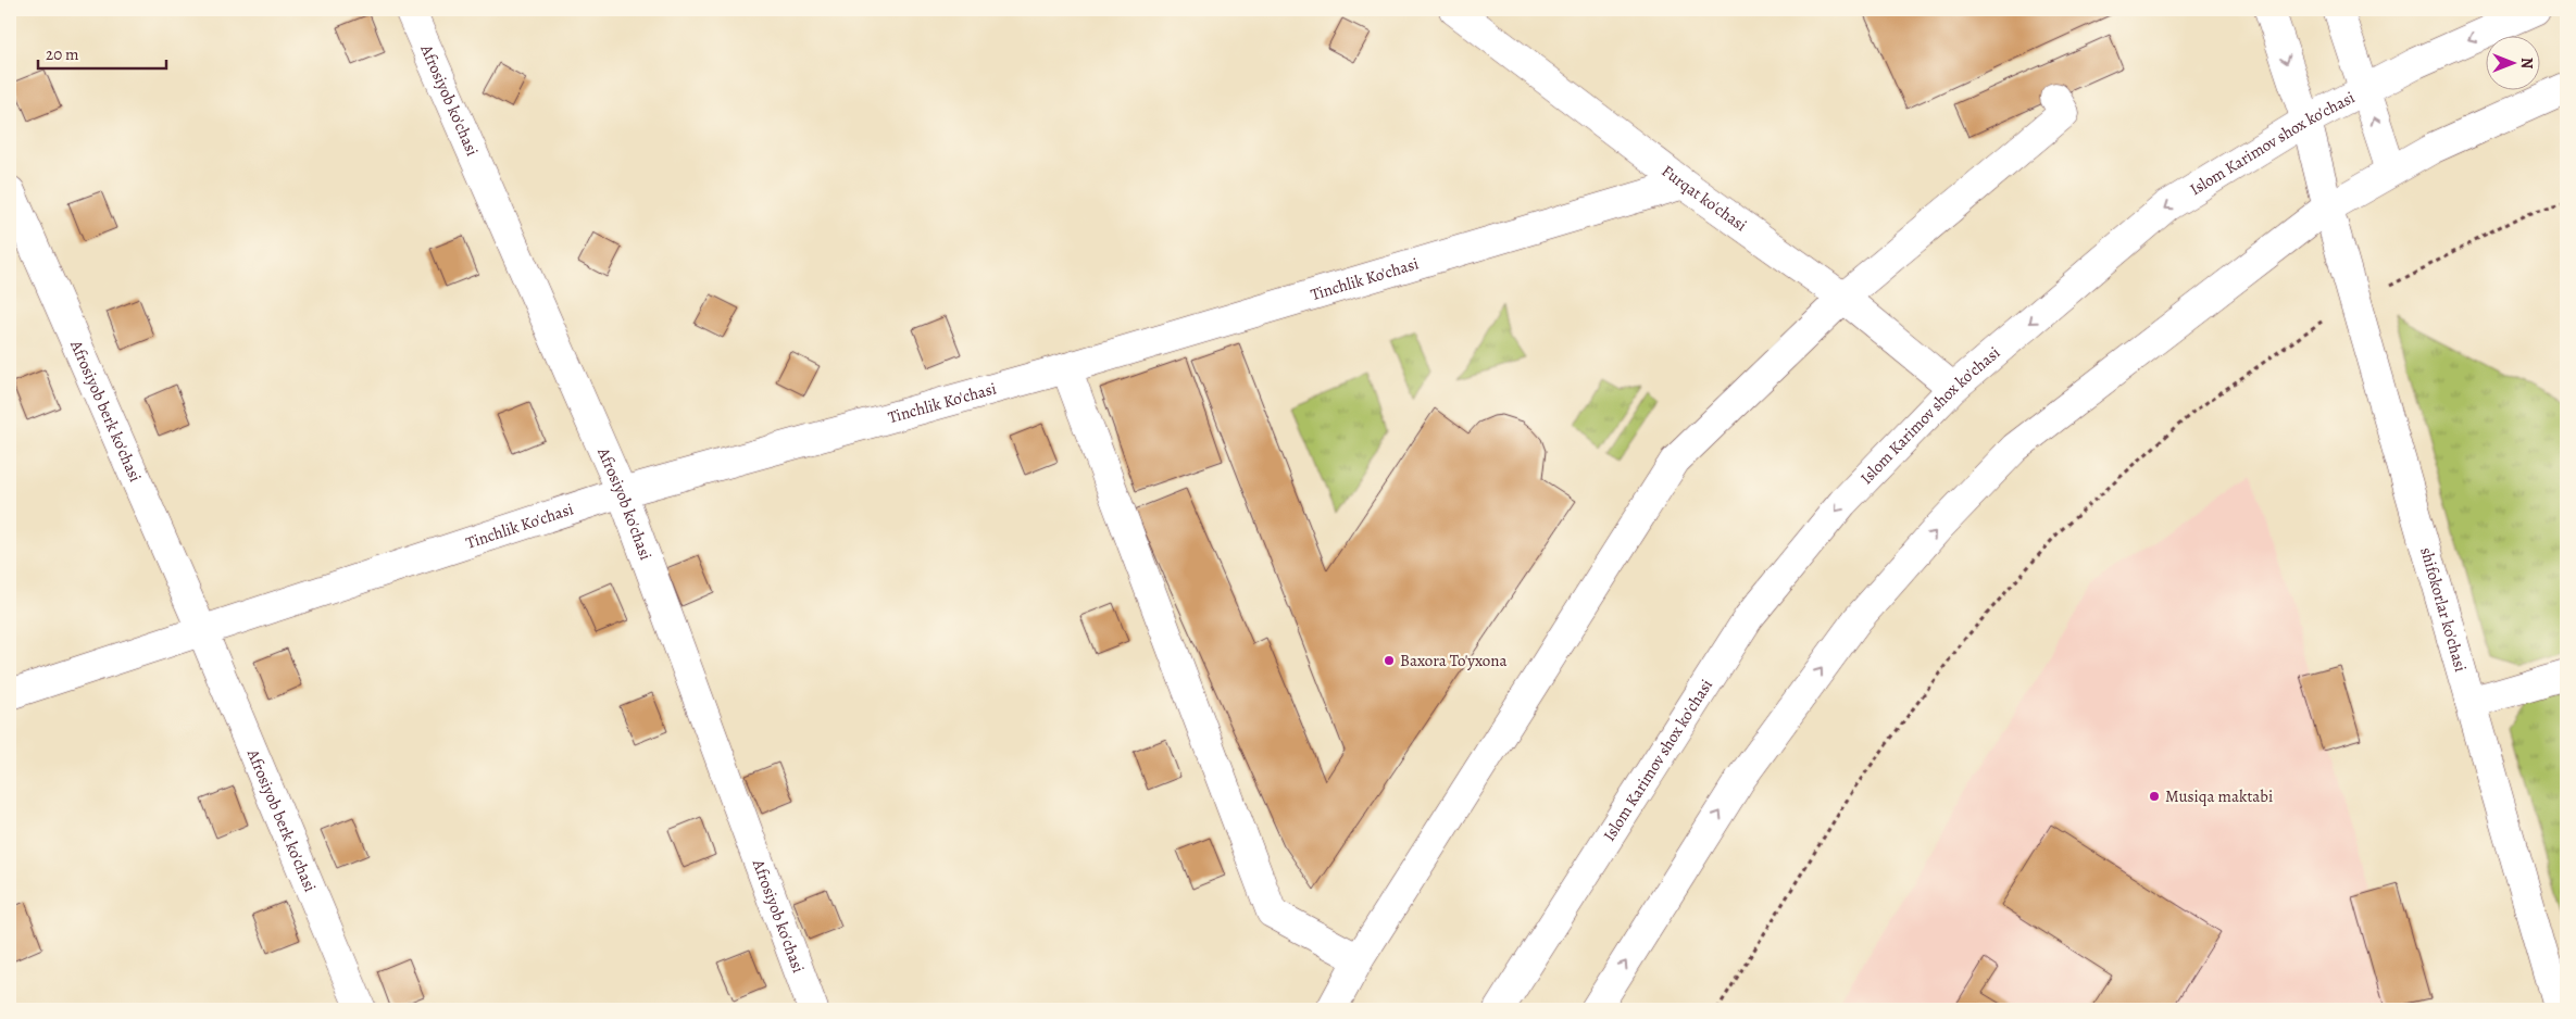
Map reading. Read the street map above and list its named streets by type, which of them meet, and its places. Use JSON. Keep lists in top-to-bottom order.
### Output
{
  "streets": {
    "street": [
      "Afrosiyob ko'chasi",
      "Islom Karimov shox ko'chasi",
      "Furqat ko'chasi",
      "Tinchlik Ko'chasi",
      "Afrosiyob berk ko'chasi",
      "shifokorlar ko'chasi"
    ]
  },
  "crossings": [
    ["Afrosiyob ko'chasi", "Tinchlik Ko'chasi"],
    ["Islom Karimov shox ko'chasi", "Furqat ko'chasi"],
    ["Furqat ko'chasi", "Tinchlik Ko'chasi"],
    ["Tinchlik Ko'chasi", "Afrosiyob berk ko'chasi"]
  ],
  "places": ["Baxora To'yxona", "Musiqa maktabi"],
  "scale_bar": "20 m",
  "north": "right"
}
